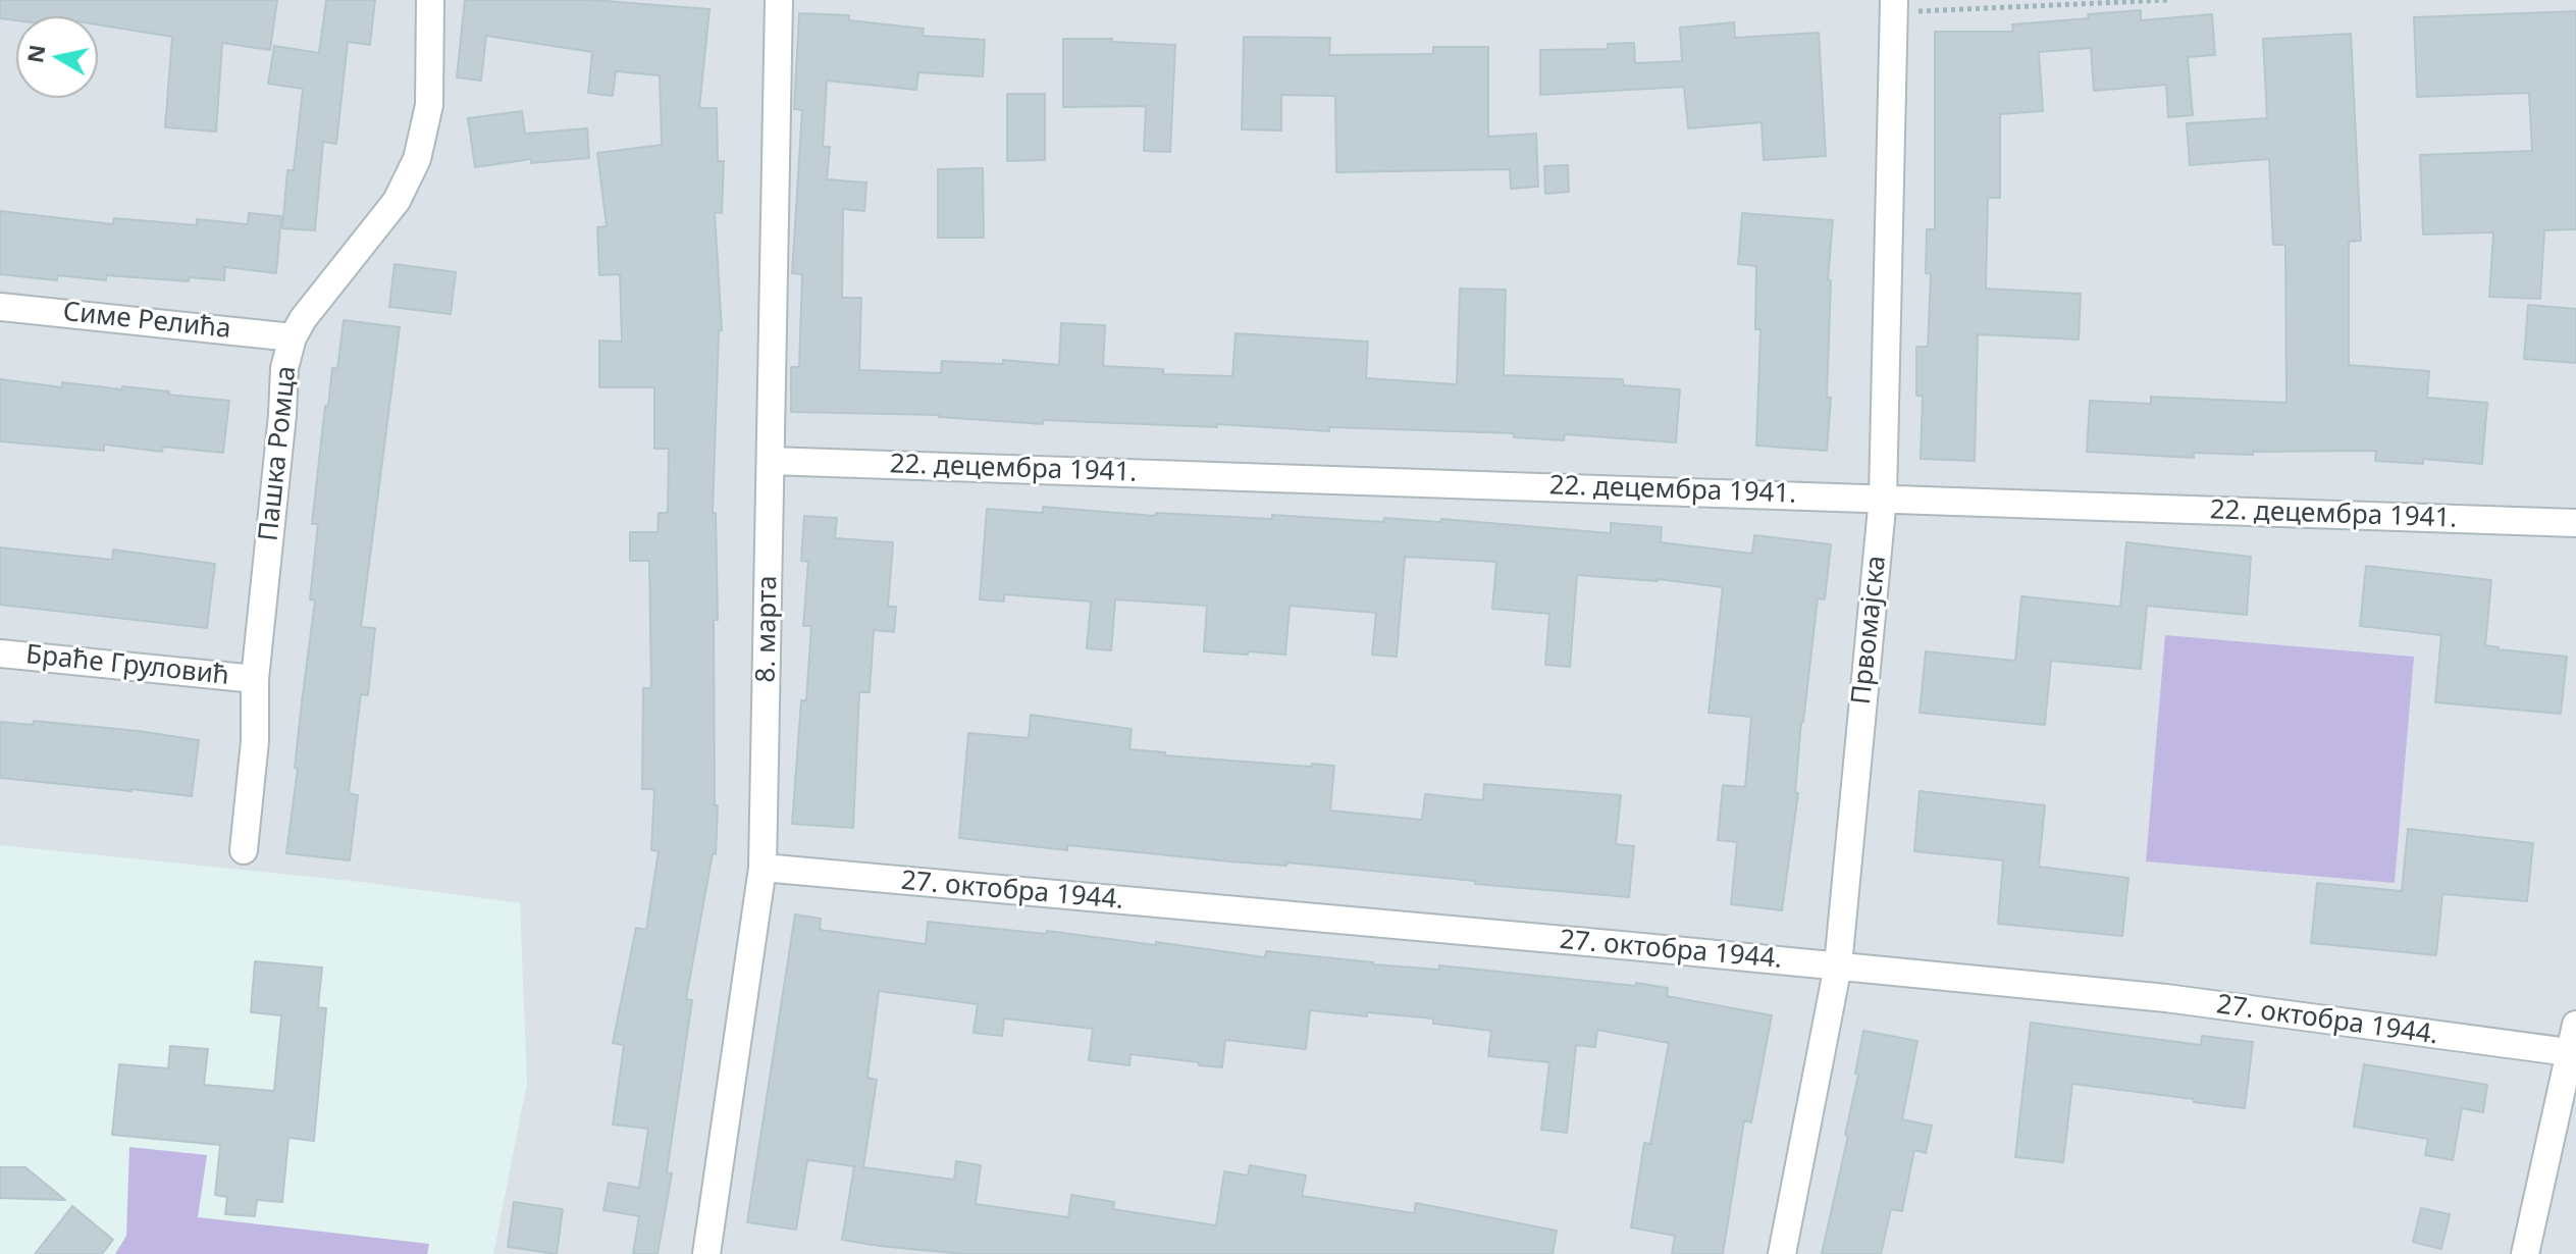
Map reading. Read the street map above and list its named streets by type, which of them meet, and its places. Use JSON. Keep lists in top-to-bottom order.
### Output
{
  "streets": {
    "street": [
      "Симе Релића",
      "Пашка Ромца",
      "22. децембра 1941.",
      "8. марта",
      "Првомајска",
      "Браће Груловић",
      "27. октобра 1944."
    ]
  },
  "crossings": [
    ["Симе Релића", "Пашка Ромца"],
    ["Пашка Ромца", "Браће Груловић"],
    ["22. децембра 1941.", "8. марта"],
    ["22. децембра 1941.", "Првомајска"],
    ["8. марта", "27. октобра 1944."],
    ["Првомајска", "27. октобра 1944."]
  ],
  "north": "left"
}
